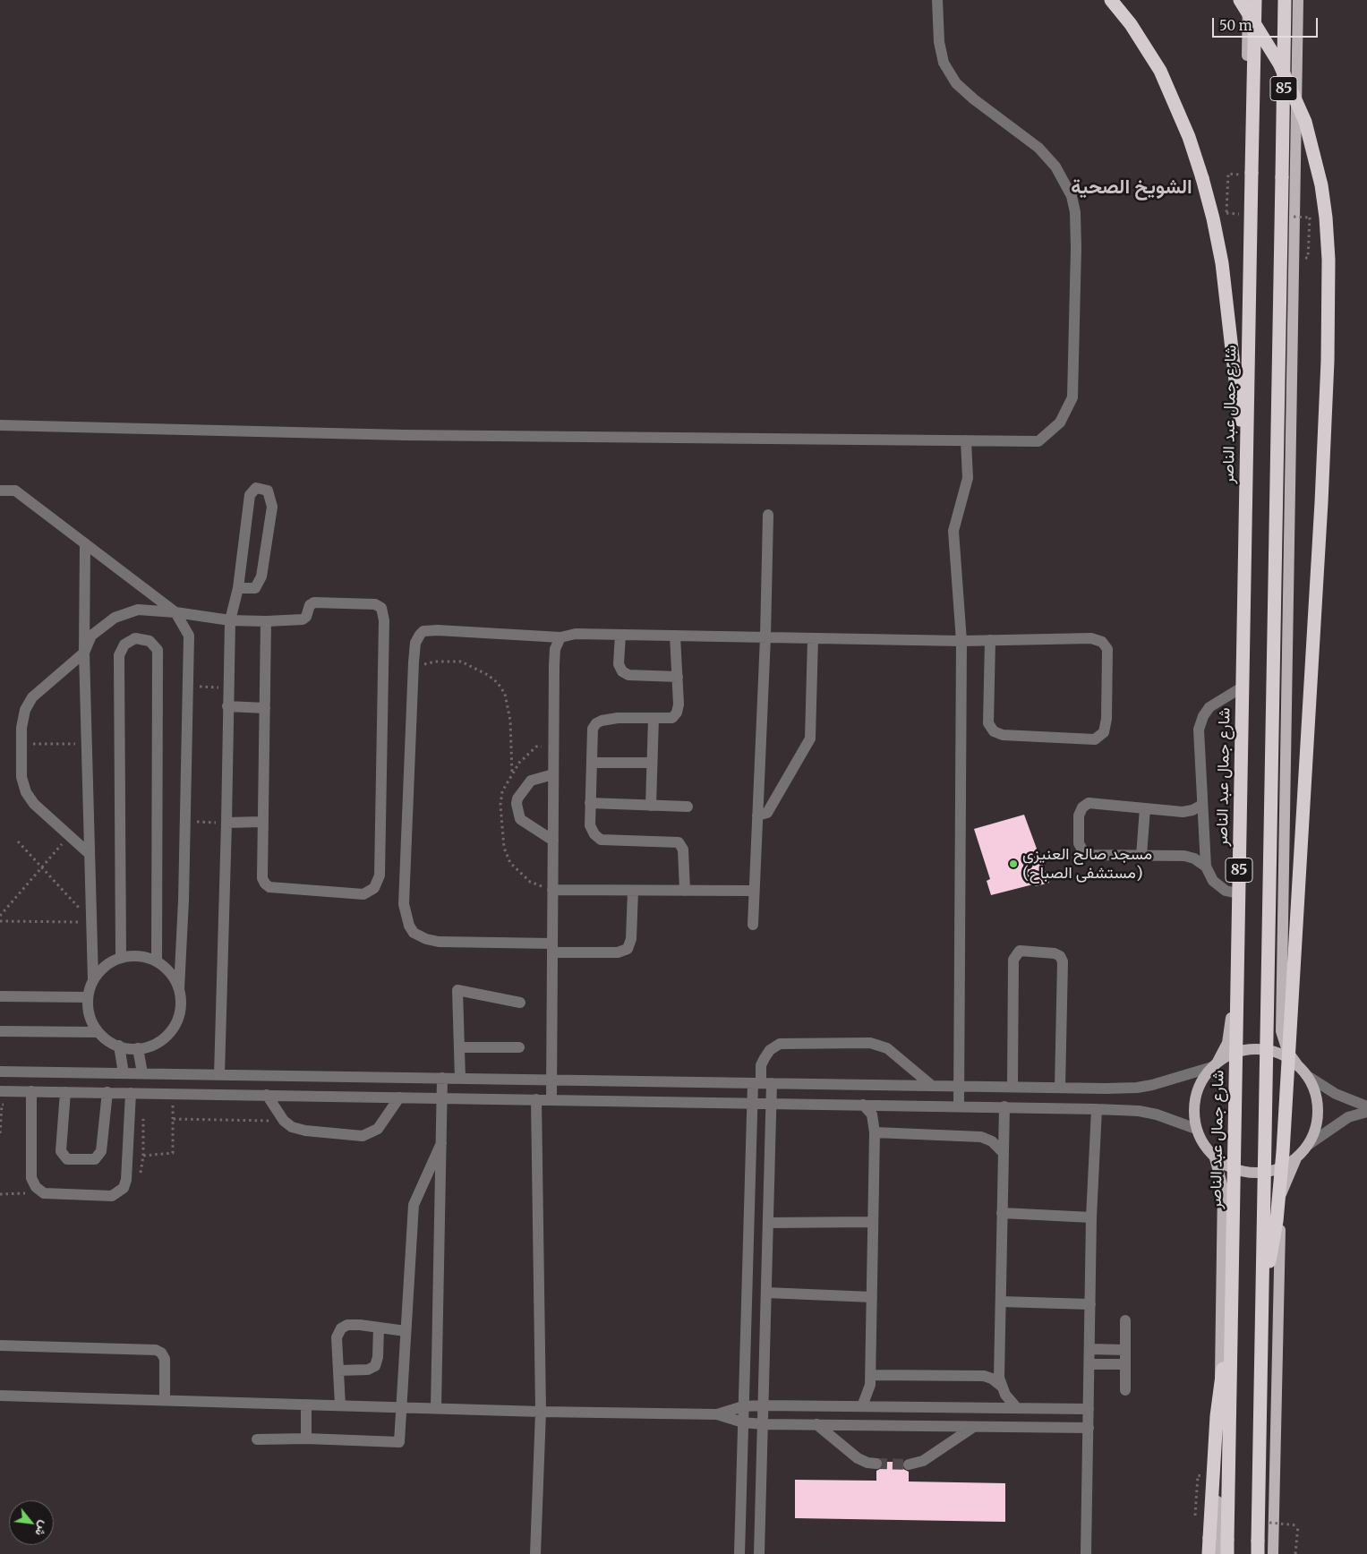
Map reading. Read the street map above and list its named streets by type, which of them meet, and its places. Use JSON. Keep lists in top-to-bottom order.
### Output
{
  "streets": {
    "highway": ["85", "شارع جمال عبد الناصر"]
  },
  "districts": ["الشويخ الصحية"],
  "places": ["مسجد صالح العنيزي (مستشفى الصباح)"],
  "scale_bar": "50 m",
  "north": "bottom right"
}
